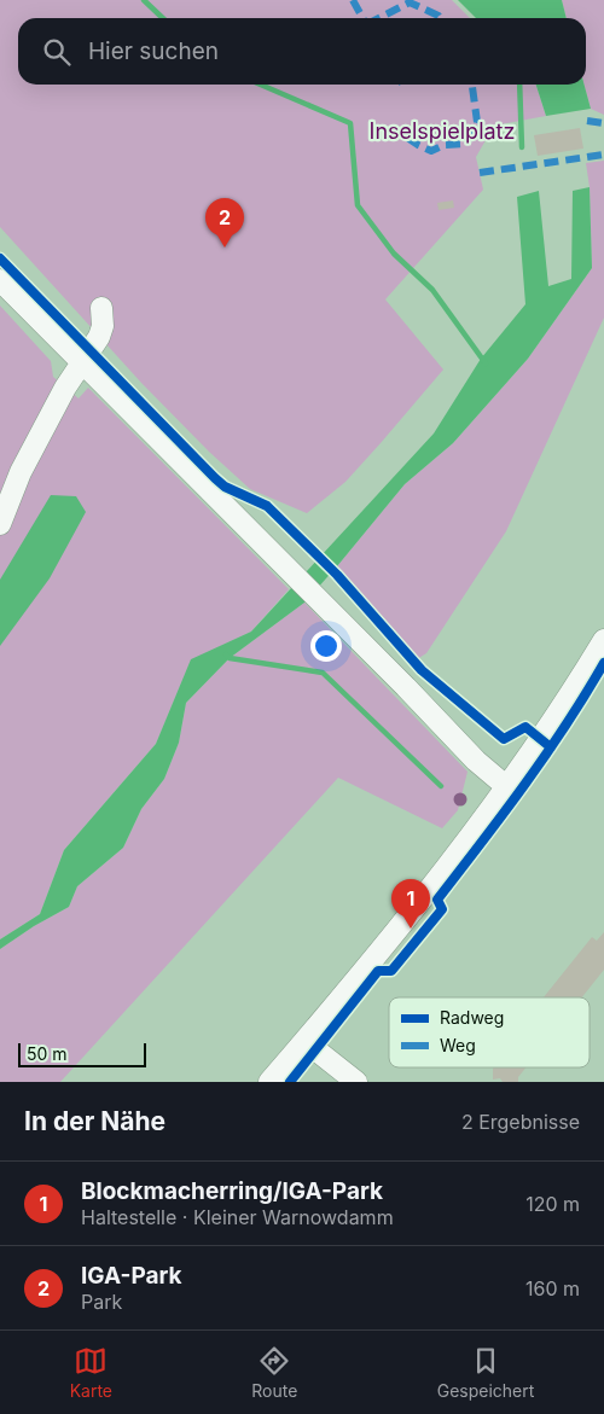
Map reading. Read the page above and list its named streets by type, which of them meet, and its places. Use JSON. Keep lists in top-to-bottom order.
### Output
{
  "parks": ["Inselspielplatz"],
  "legend": ["Radweg", "Weg"],
  "scale_bar": "50 m",
  "page": {
    "search": "Hier suchen",
    "pins": ["2", "1"],
    "scale": "50 m",
    "heading": ["In der Nähe", "2 Ergebnisse"],
    "list": [
      {
        "mark": "1",
        "name": "Blockmacherring/IGA-Park",
        "note": "Haltestelle · Kleiner Warnowdamm",
        "value": "120 m"
      },
      {
        "mark": "2",
        "name": "IGA-Park",
        "note": "Park",
        "value": "160 m"
      }
    ],
    "nav": ["Karte", "Route", "Gespeichert"]
  }
}
